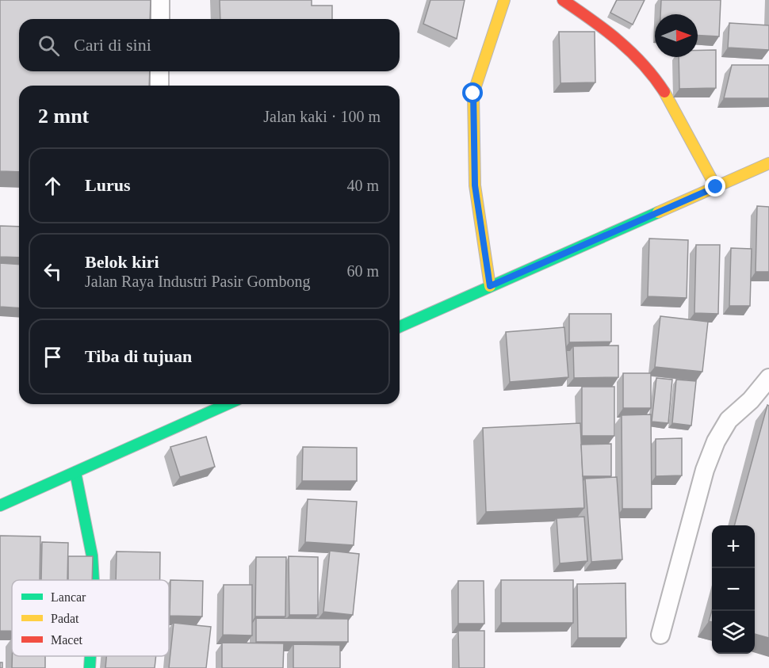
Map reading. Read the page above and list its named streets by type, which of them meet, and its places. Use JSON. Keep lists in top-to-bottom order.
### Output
{
  "legend": ["Lancar", "Padat", "Macet"],
  "north": "right",
  "page": {
    "search": "Cari di sini",
    "heading": ["2 mnt", "Jalan kaki · 100 m"],
    "list": [
      ["Lurus", "40 m"],
      ["Belok kiri", "Jalan Raya Industri Pasir Gombong", "60 m"],
      "Tiba di tujuan"
    ],
    "map_buttons": ["+", "−"]
  }
}
